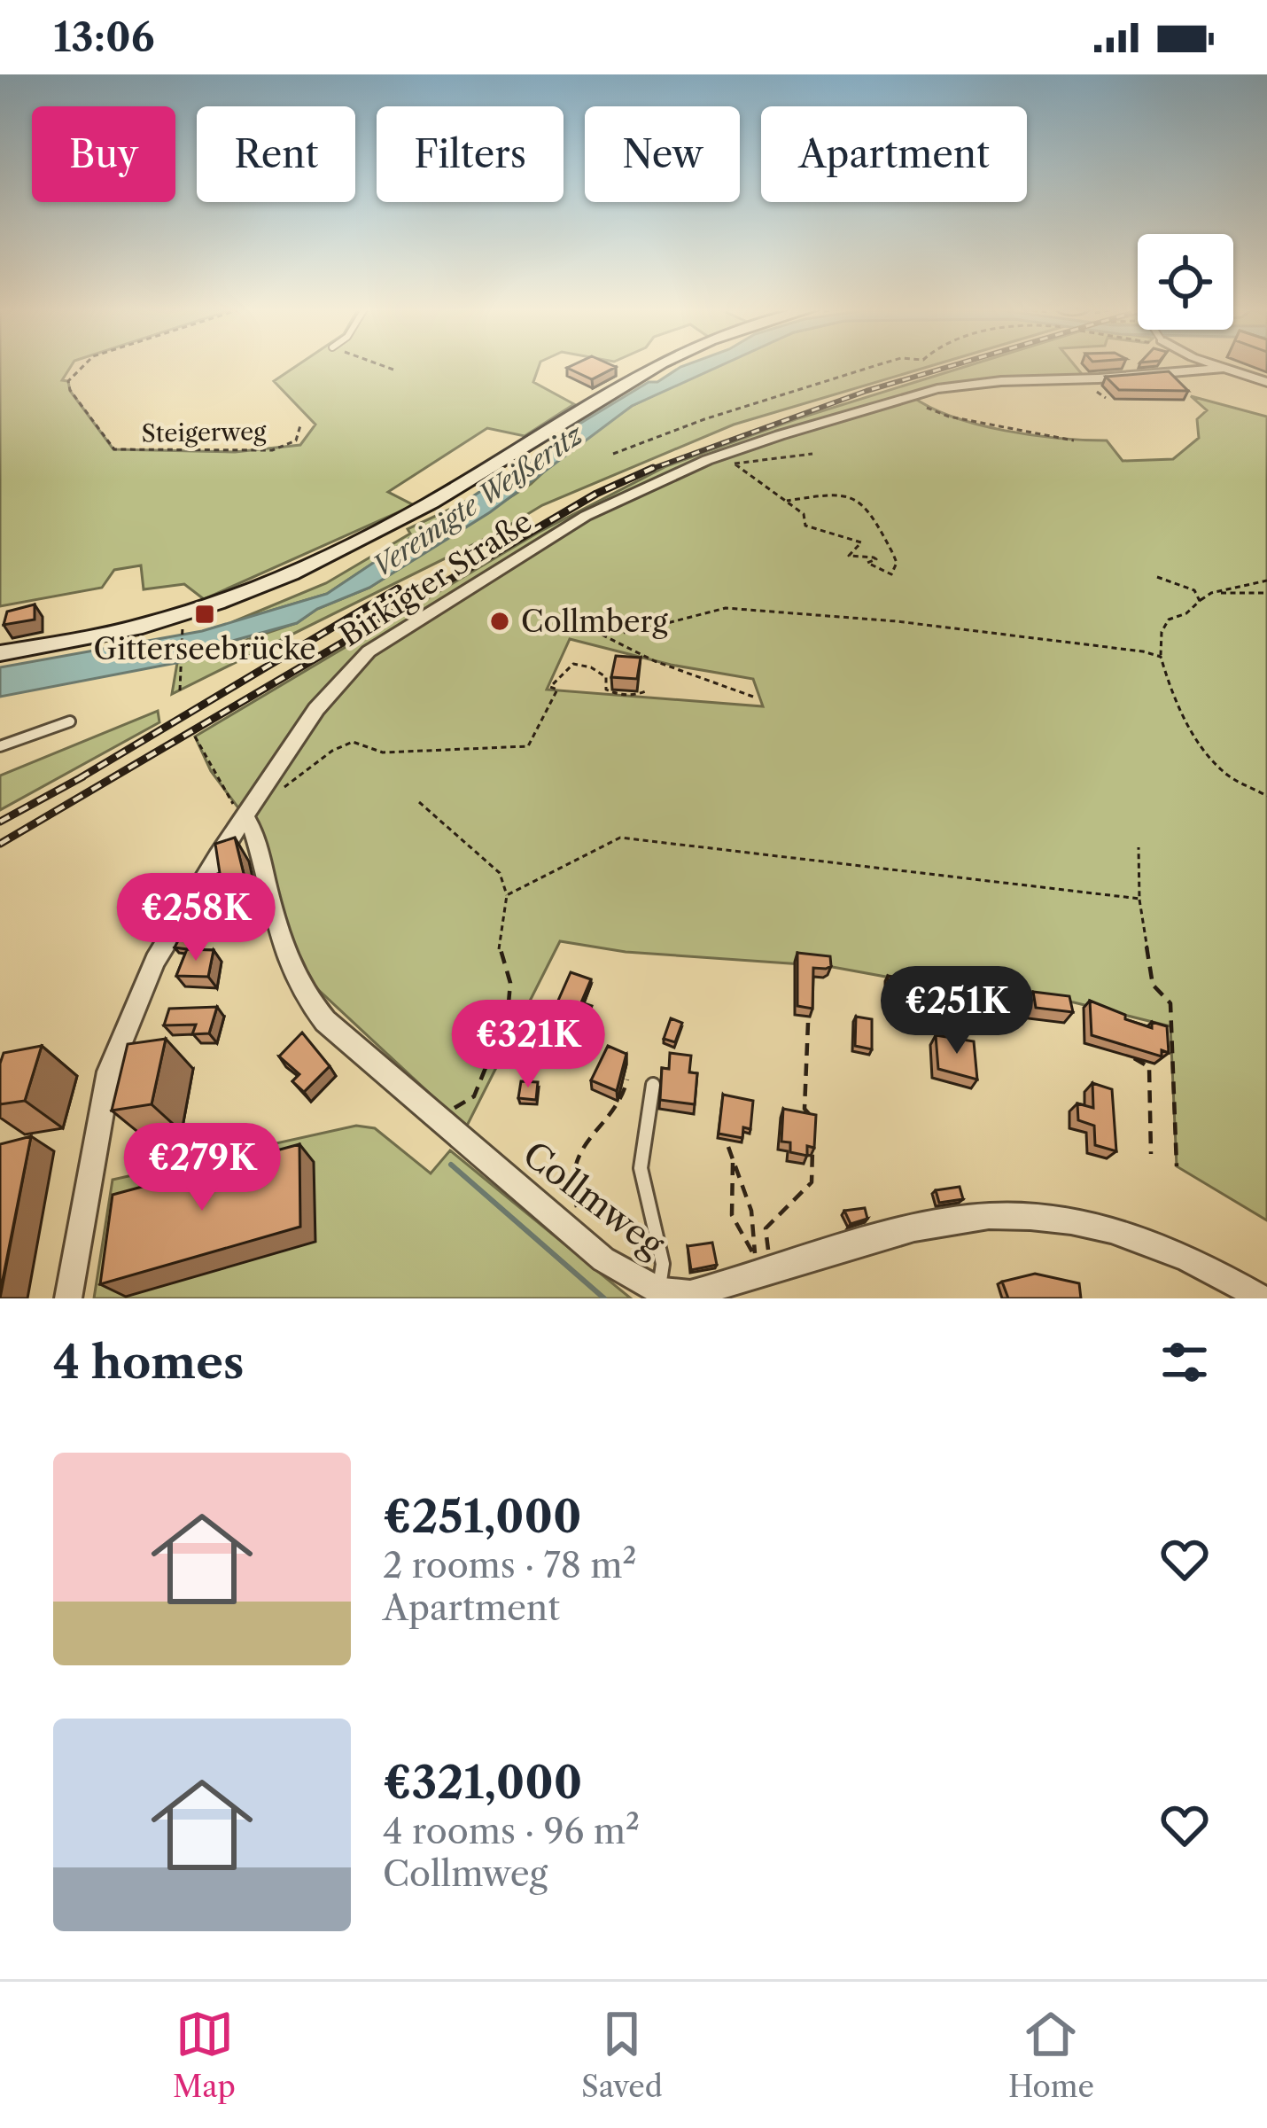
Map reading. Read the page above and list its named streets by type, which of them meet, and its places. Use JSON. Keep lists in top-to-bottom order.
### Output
{
  "streets": {
    "street": ["Birkigter Straße", "Collmweg"],
    "path": ["Steigerweg"]
  },
  "crossings": [
    ["Birkigter Straße", "Collmweg"]
  ],
  "water": ["Vereinigte Weißeritz"],
  "places": {
    "transit": ["Gitterseebrücke"],
    "other": ["Collmberg"]
  },
  "page": {
    "status": "13:06",
    "chip": [
      "Buy",
      "Rent",
      "Filters",
      "New",
      "Apartment"
    ],
    "price": [
      "€258K",
      "€251K",
      "€321K",
      "€279K"
    ],
    "heading": "4 homes",
    "list": [
      {
        "name": "€251,000",
        "note": "2 rooms · 78 m² · Apartment"
      },
      {
        "name": "€321,000",
        "note": "4 rooms · 96 m² · Collmweg"
      }
    ],
    "tabs": ["Map", "Saved", "Home"]
  }
}
